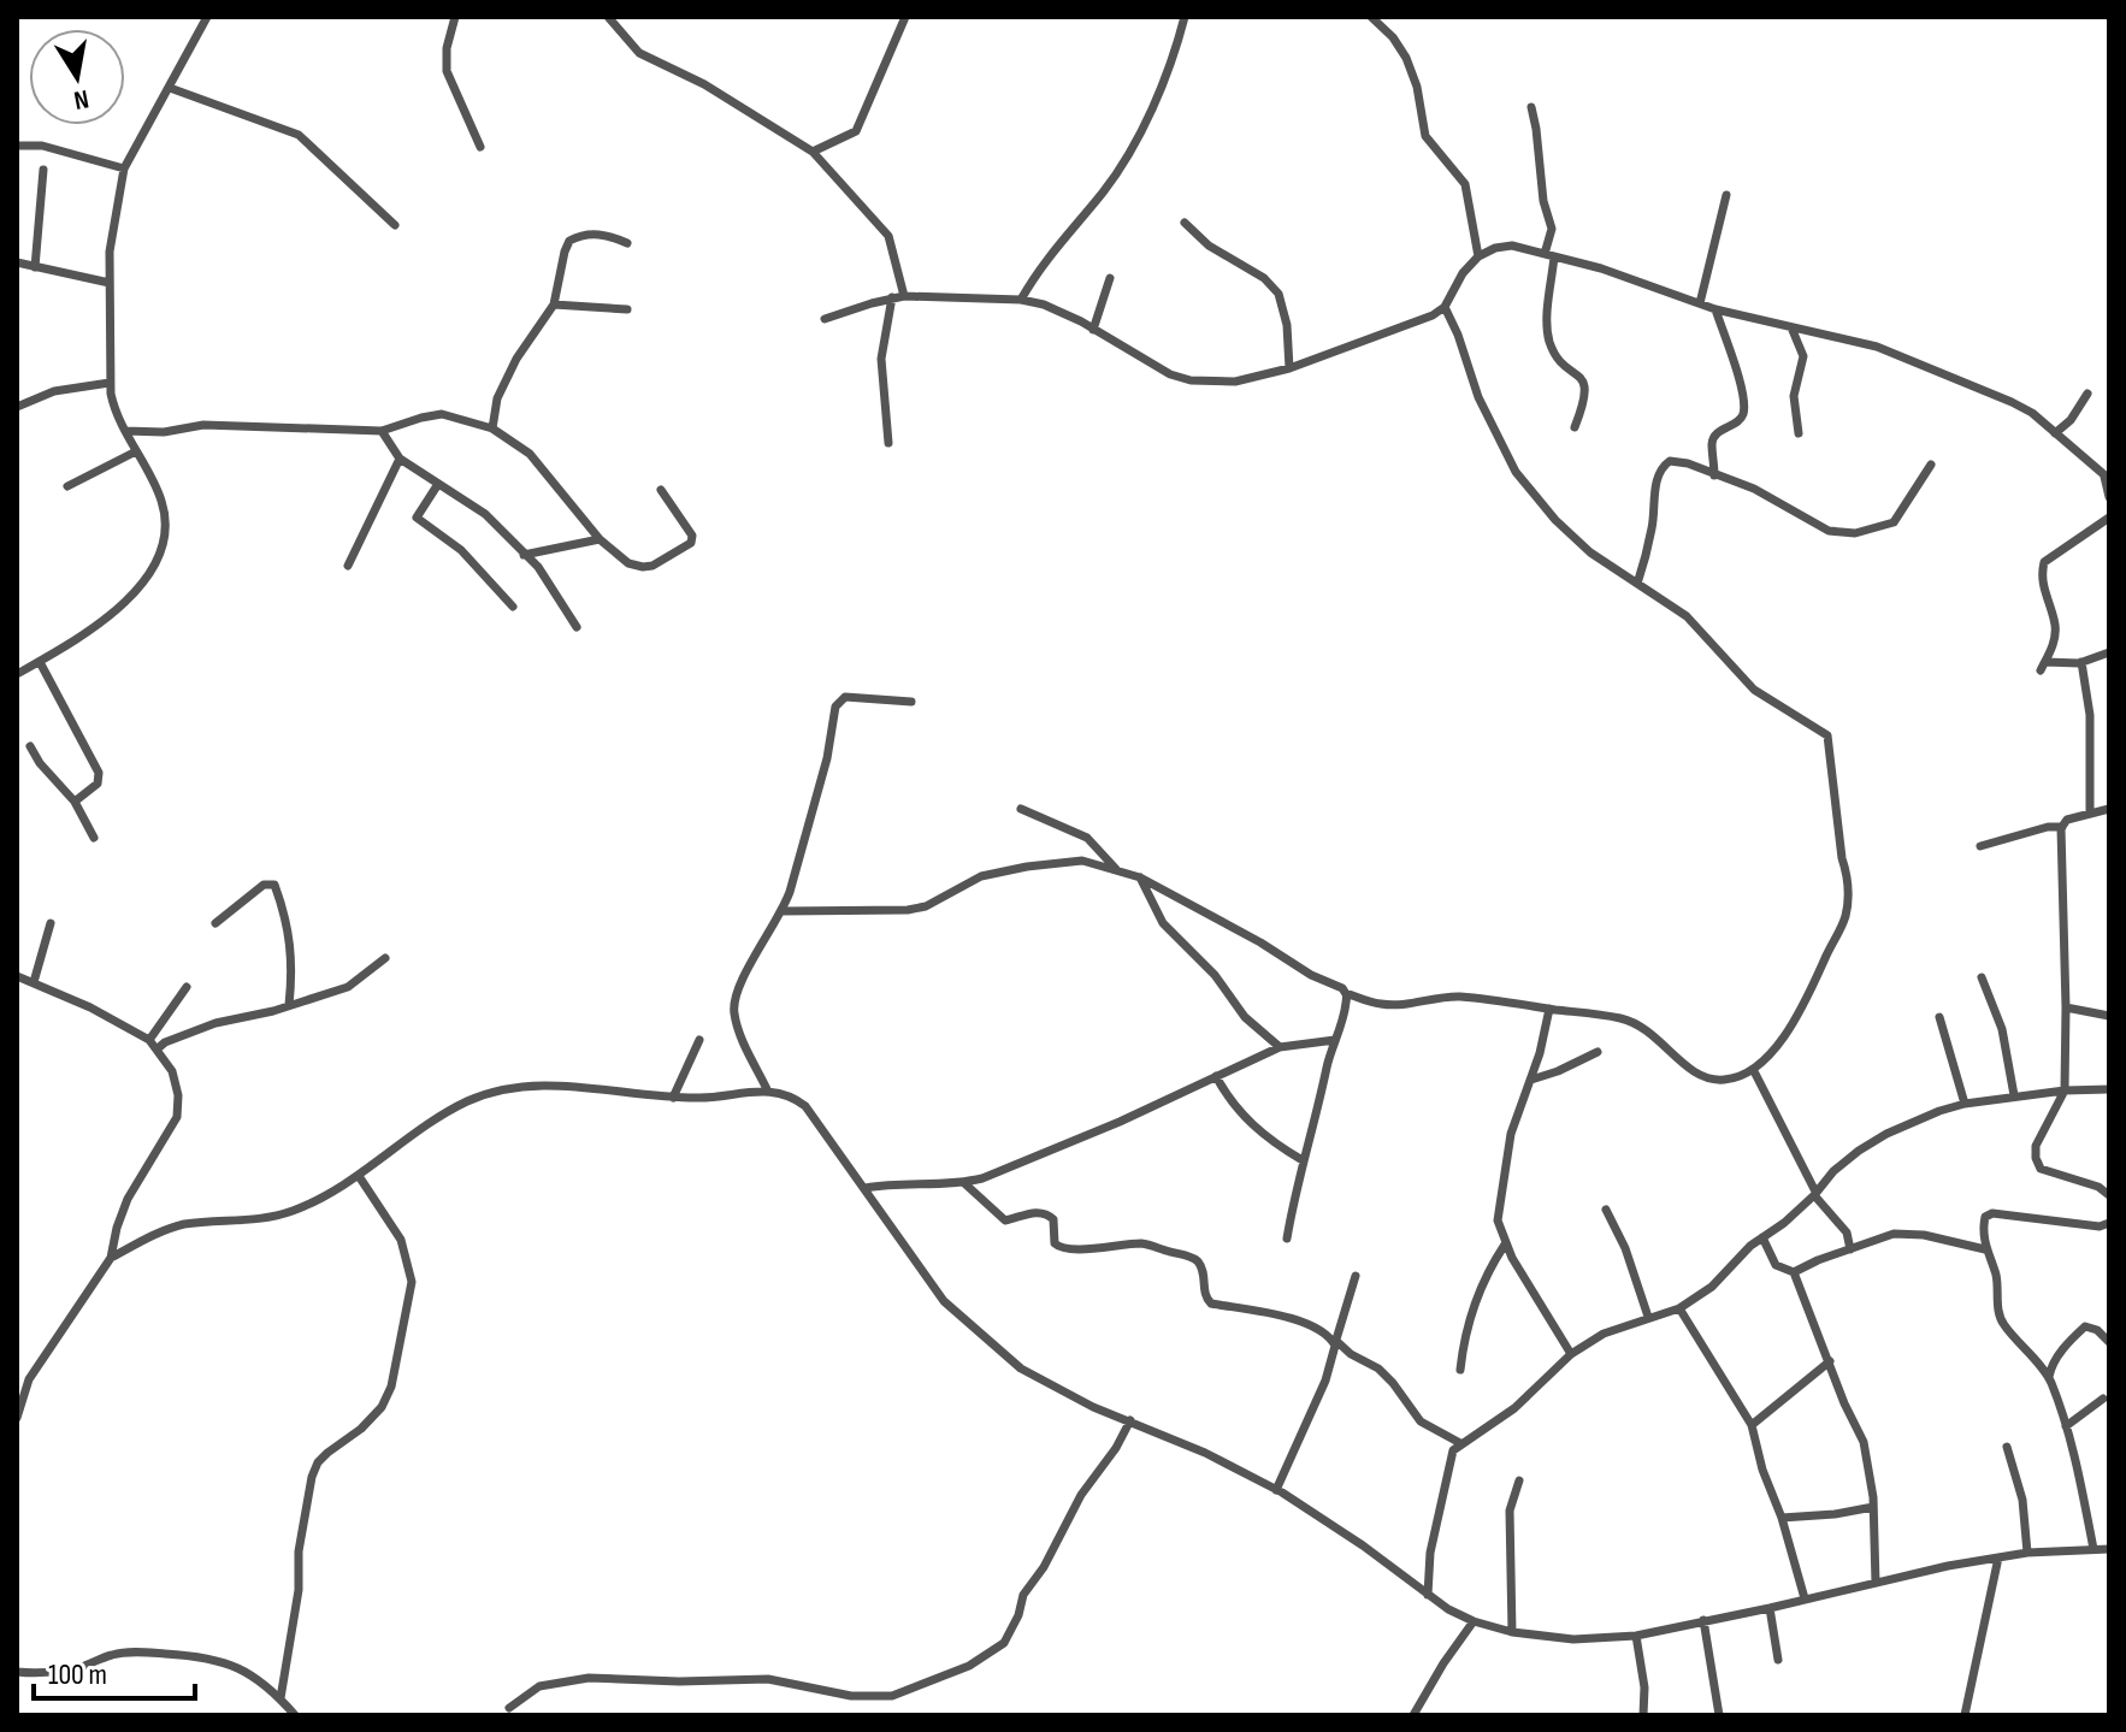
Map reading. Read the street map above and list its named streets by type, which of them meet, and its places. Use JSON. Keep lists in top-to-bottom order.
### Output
{
  "scale_bar": "100 m",
  "north": "bottom"
}
